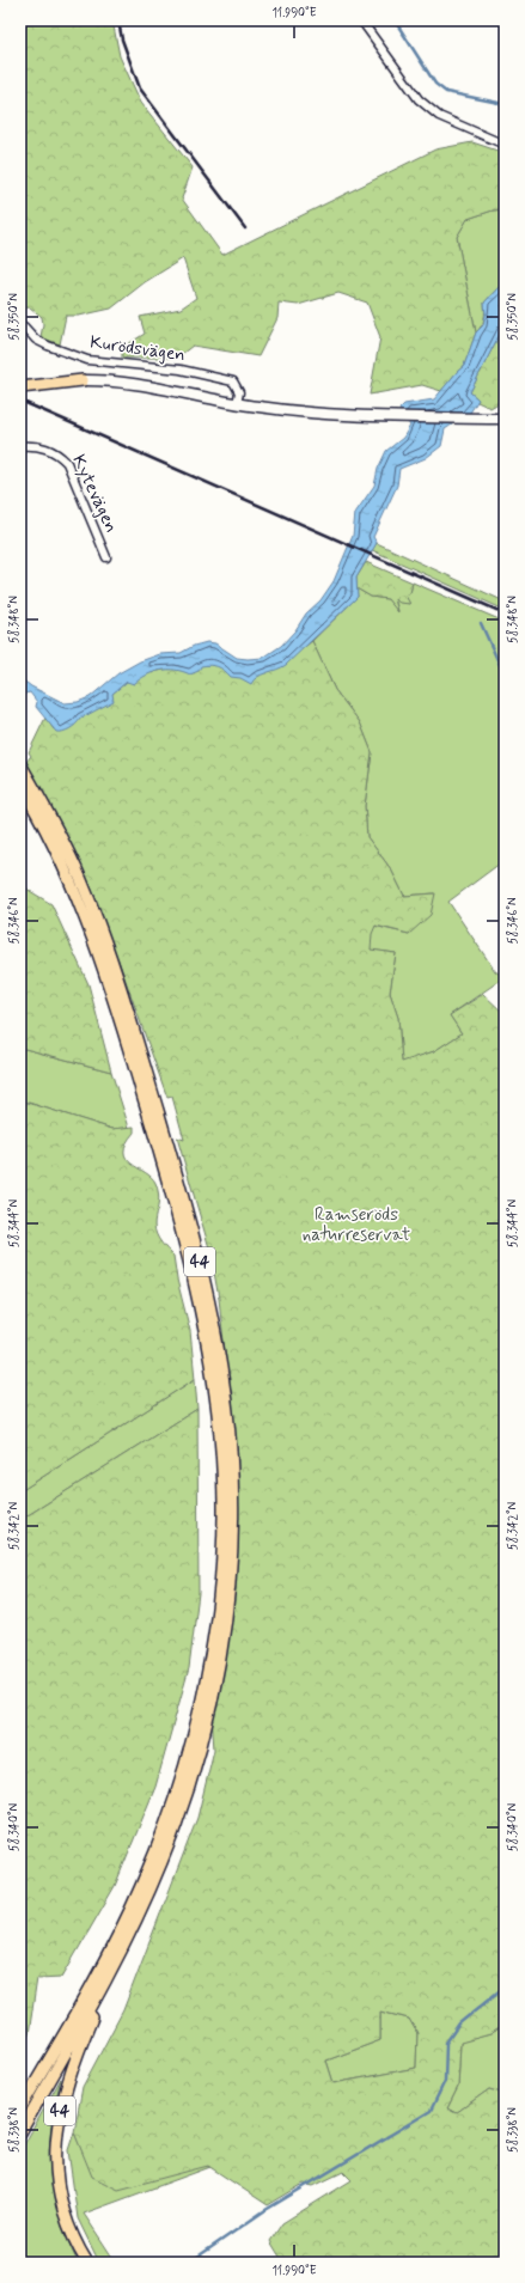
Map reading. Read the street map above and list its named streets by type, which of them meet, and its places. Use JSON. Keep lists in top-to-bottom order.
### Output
{
  "streets": {
    "main road": ["44"],
    "street": ["Kurödsvägen", "Kytevägen"]
  },
  "parks": ["Ramseröds naturreservat"],
  "coordinates": [
    "11.990°E",
    "58.350°N",
    "58.348°N",
    "58.346°N",
    "58.344°N",
    "58.342°N",
    "58.340°N",
    "58.338°N"
  ]
}
